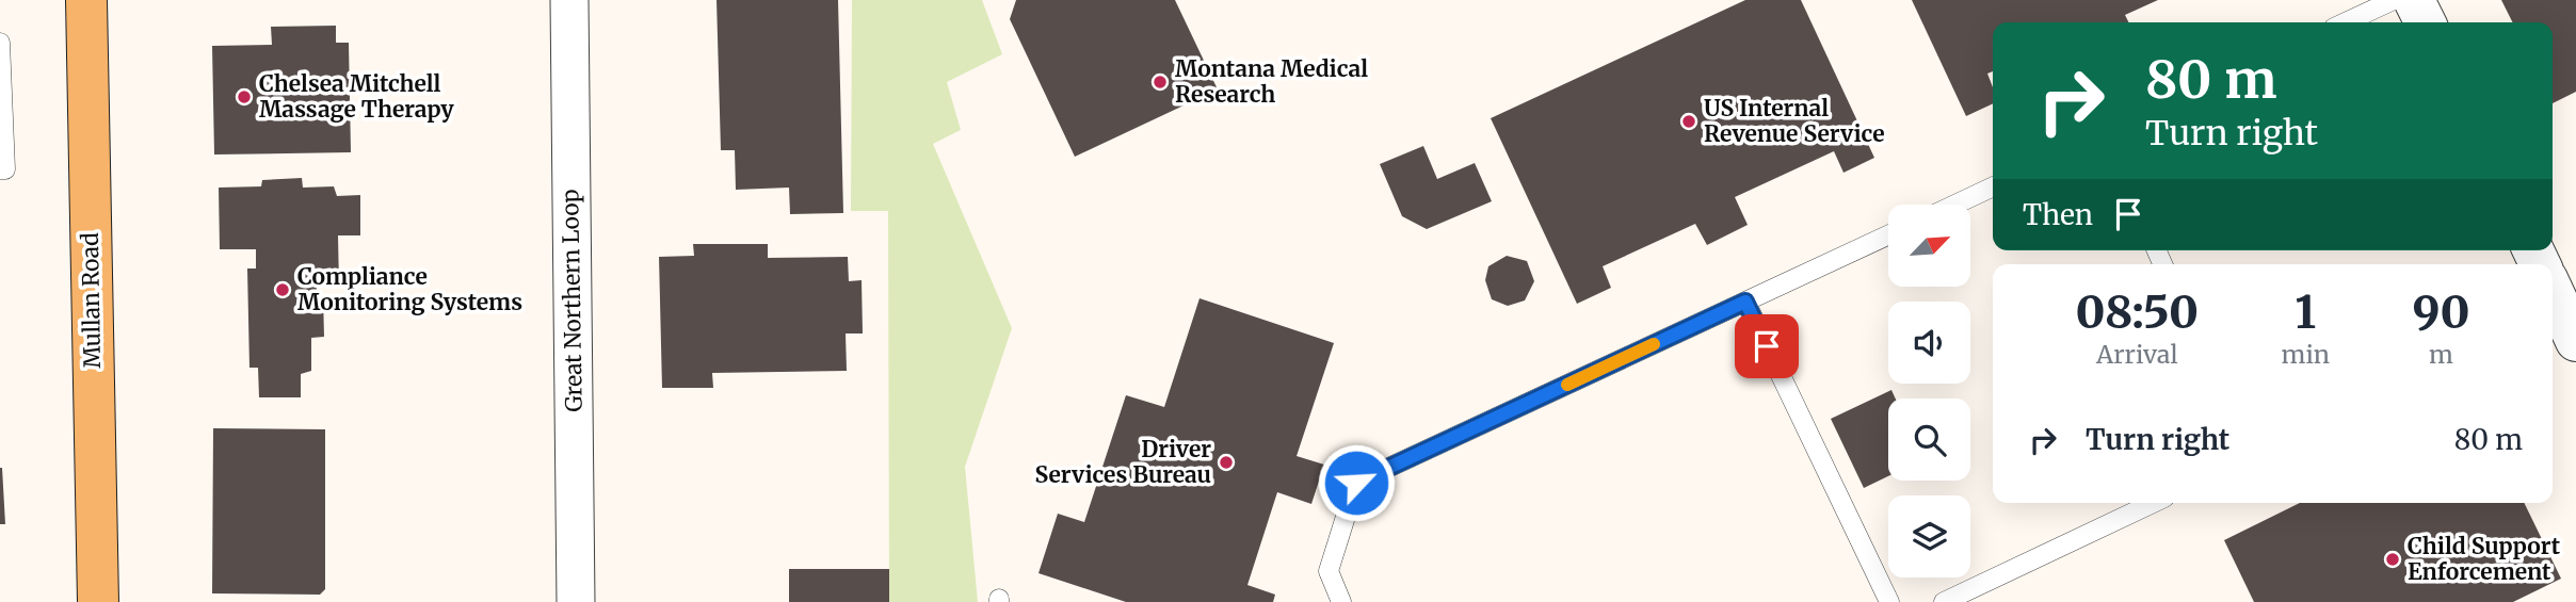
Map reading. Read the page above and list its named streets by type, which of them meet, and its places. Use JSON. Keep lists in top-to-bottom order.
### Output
{
  "streets": {
    "main road": ["Mullan Road"],
    "street": ["Great Northern Loop"]
  },
  "places": [
    "Montana Medical Research",
    "Chelsea Mitchell Massage Therapy",
    "US Internal Revenue Service",
    "Compliance Monitoring Systems",
    "Driver Services Bureau",
    "Child Support Enforcement"
  ],
  "north": "top right",
  "page": {
    "turn": ["80 m", "Turn right"],
    "then": "Then",
    "eta": [
      "08:50",
      "Arrival",
      "1",
      "min",
      "90",
      "m"
    ],
    "list": [
      {
        "name": "Turn right",
        "value": "80 m"
      }
    ]
  }
}
